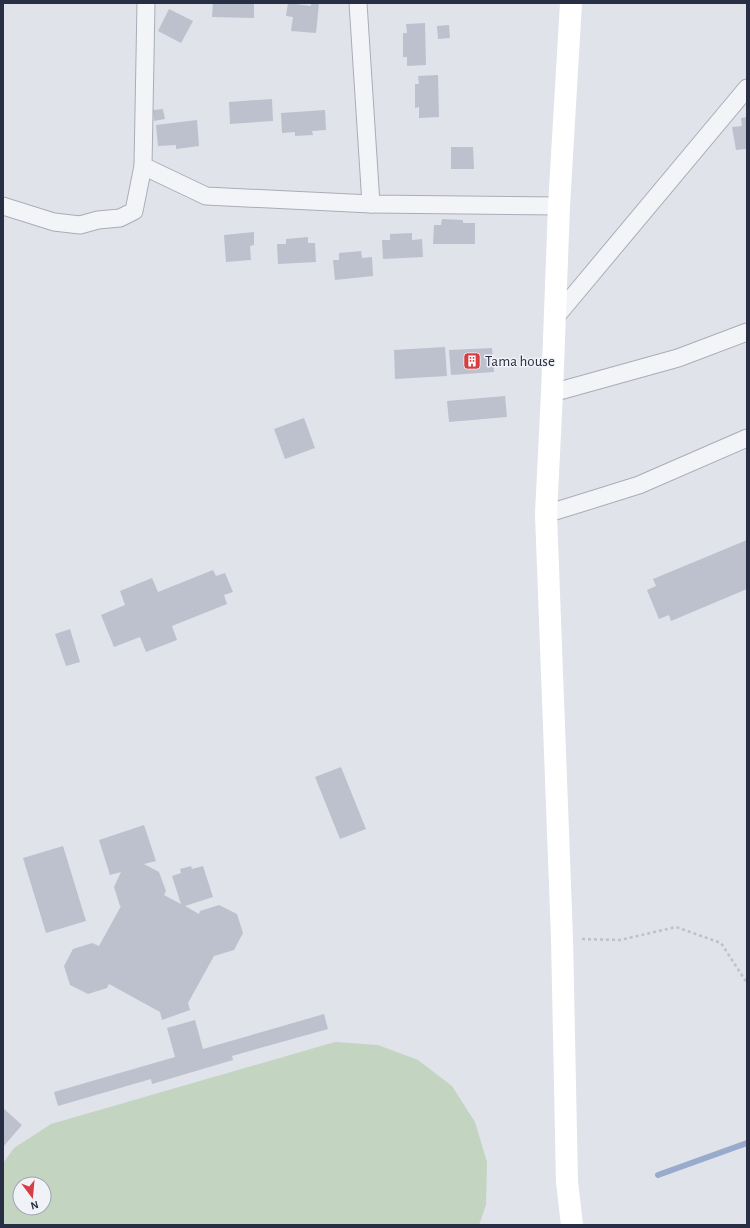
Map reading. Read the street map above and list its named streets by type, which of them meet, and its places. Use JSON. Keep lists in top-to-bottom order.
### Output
{
  "places": {
    "building": ["Tama house"]
  },
  "north": "bottom"
}
